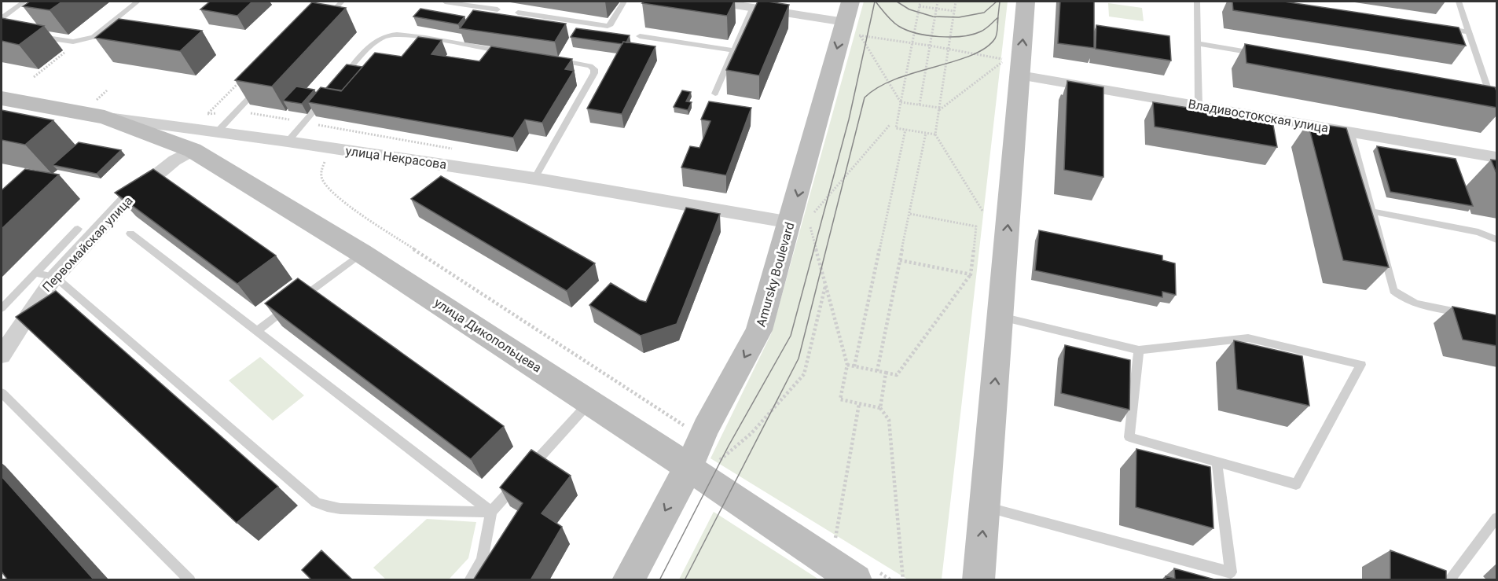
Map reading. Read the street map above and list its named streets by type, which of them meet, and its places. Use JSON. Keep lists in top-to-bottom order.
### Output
{
  "streets": {
    "street": [
      "Владивостокская улица",
      "улица Некрасова",
      "Первомайская улица",
      "Amursky Boulevard",
      "улица Дикопольцева"
    ]
  },
  "crossings": [
    ["улица Некрасова", "Amursky Boulevard"],
    ["улица Некрасова", "улица Дикопольцева"],
    ["Первомайская улица", "улица Дикопольцева"],
    ["Amursky Boulevard", "улица Дикопольцева"]
  ]
}
